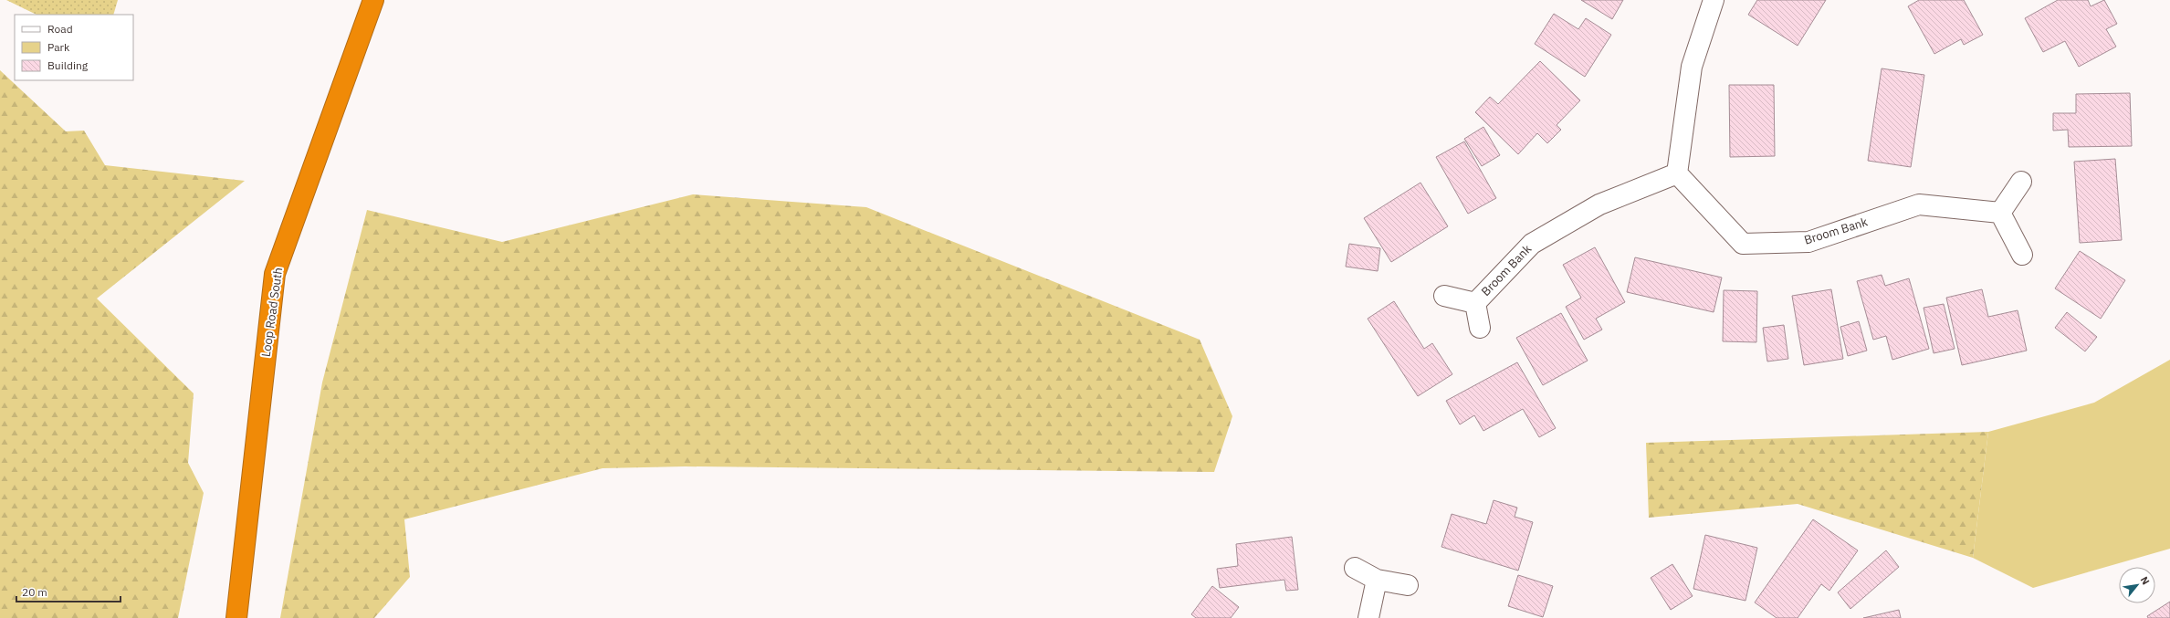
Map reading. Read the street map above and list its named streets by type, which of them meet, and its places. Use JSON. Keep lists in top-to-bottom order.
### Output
{
  "streets": {
    "highway": ["Loop Road South"],
    "street": ["Broom Bank"]
  },
  "legend": ["Road", "Park", "Building"],
  "scale_bar": "20 m",
  "north": "top right"
}
